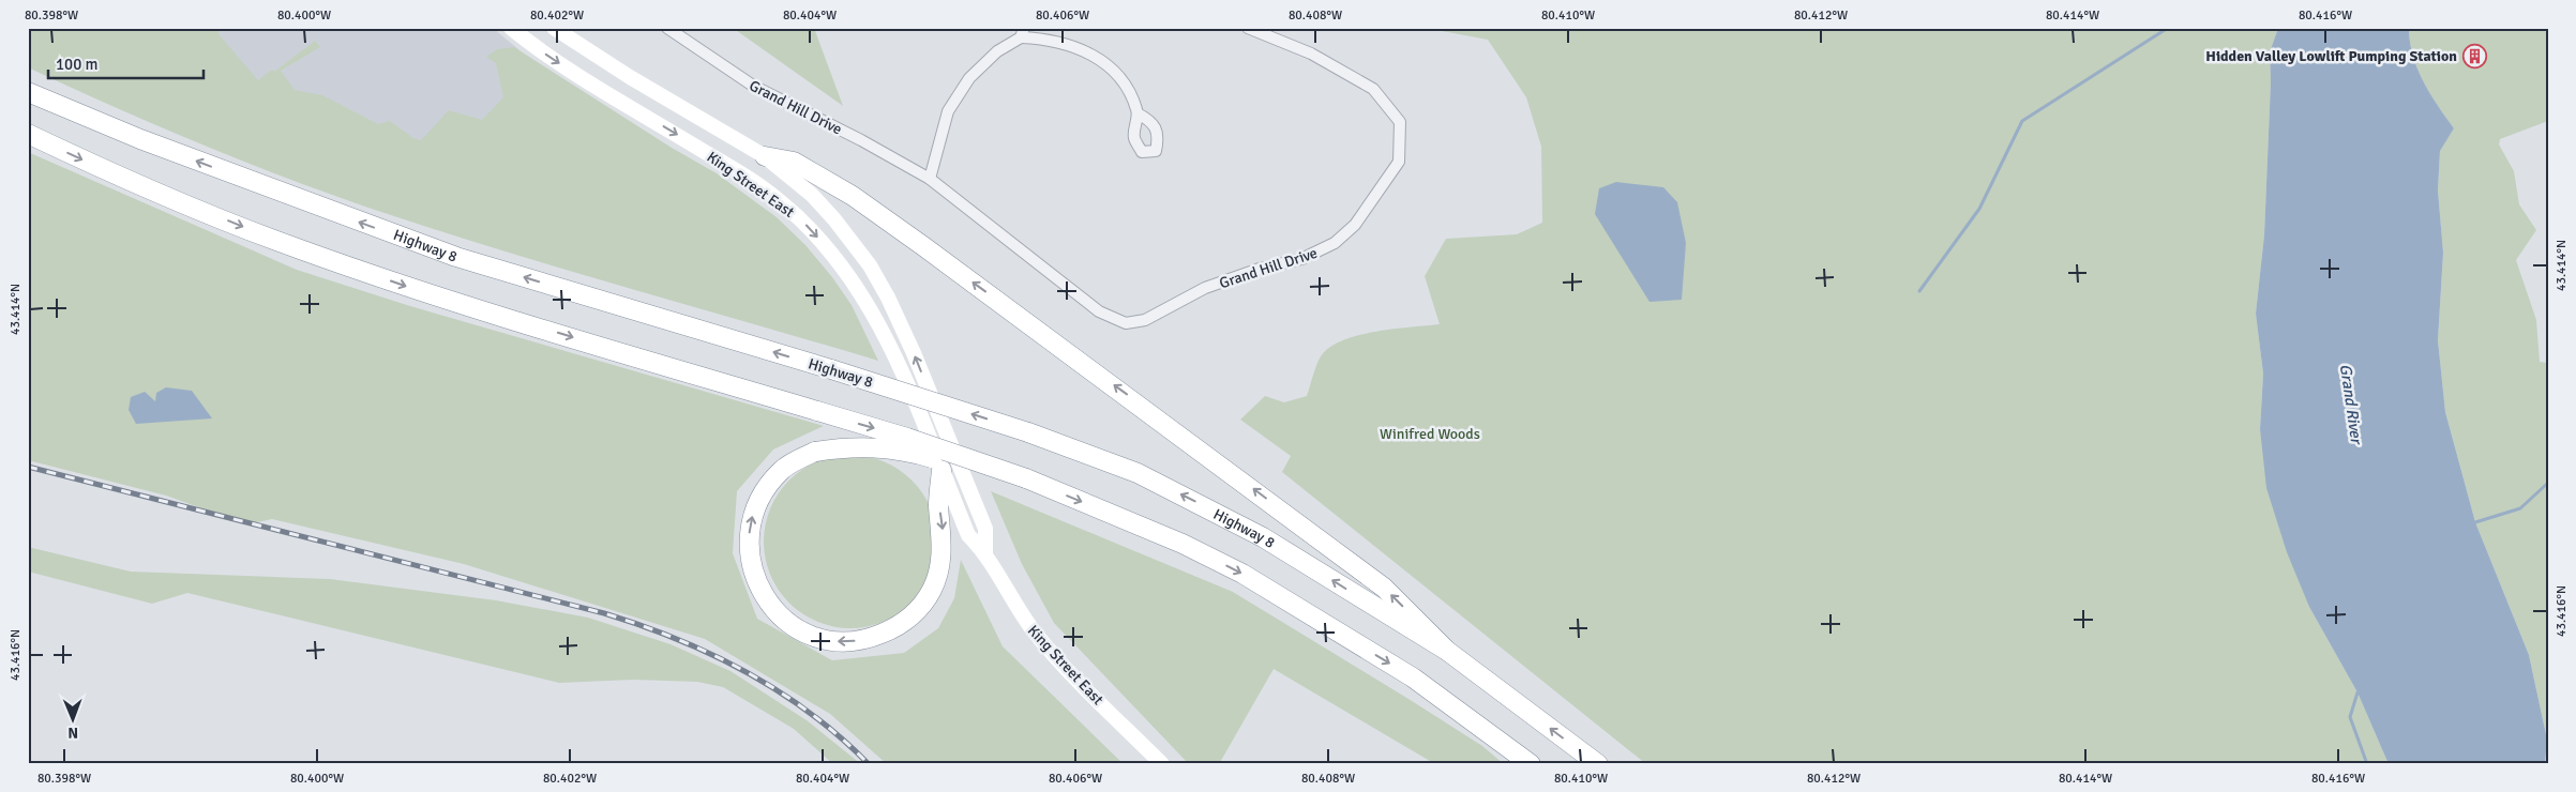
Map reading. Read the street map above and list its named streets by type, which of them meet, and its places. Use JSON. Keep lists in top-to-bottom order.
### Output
{
  "streets": {
    "highway": ["Highway 8"],
    "main road": ["King Street East"],
    "street": ["Grand Hill Drive"]
  },
  "water": ["Grand River"],
  "parks": ["Winifred Woods"],
  "places": {
    "building": ["Hidden Valley Lowlift Pumping Station"]
  },
  "scale_bar": "100 m",
  "north": "bottom",
  "coordinates": [
    "80.398°W",
    "80.400°W",
    "80.402°W",
    "80.404°W",
    "80.406°W",
    "80.408°W",
    "80.410°W",
    "80.412°W",
    "80.414°W",
    "80.416°W",
    "43.414°N",
    "43.416°N"
  ]
}
